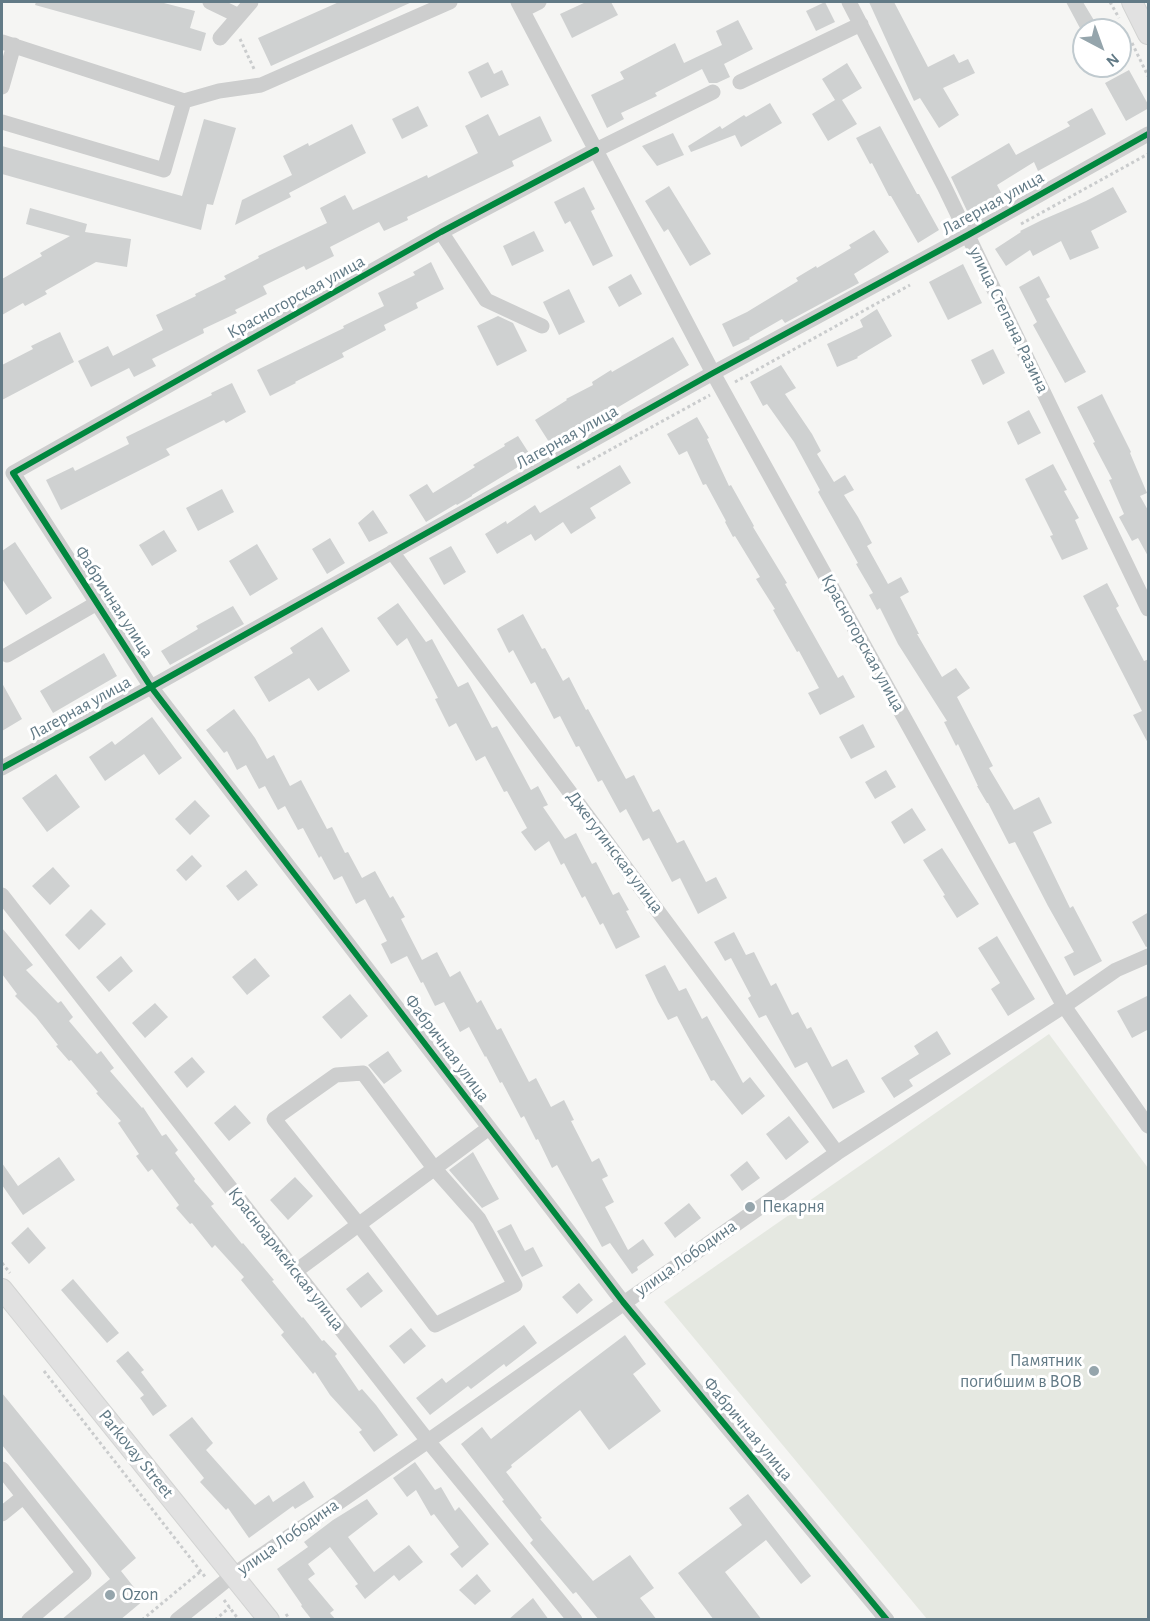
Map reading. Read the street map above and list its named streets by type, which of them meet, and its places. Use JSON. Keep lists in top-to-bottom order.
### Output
{
  "streets": {
    "main road": ["Parkovay Street"],
    "street": [
      "Лагерная улица",
      "Красногорская улица",
      "улица Степана Разина",
      "Фабричная улица",
      "Джегутинская улица",
      "улица Лободина",
      "Красноармейская улица"
    ]
  },
  "crossings": [
    ["Лагерная улица", "Красногорская улица"],
    ["Лагерная улица", "улица Степана Разина"],
    ["Лагерная улица", "Фабричная улица"],
    ["Лагерная улица", "Джегутинская улица"],
    ["Красногорская улица", "Фабричная улица"],
    ["Красногорская улица", "улица Лободина"],
    ["Фабричная улица", "улица Лободина"],
    ["Джегутинская улица", "улица Лободина"],
    ["улица Лободина", "Красноармейская улица"],
    ["улица Лободина", "Parkovay Street"]
  ],
  "places": ["Пекарня", "Памятник погибшим в ВОВ", "Ozon"],
  "north": "bottom right"
}
